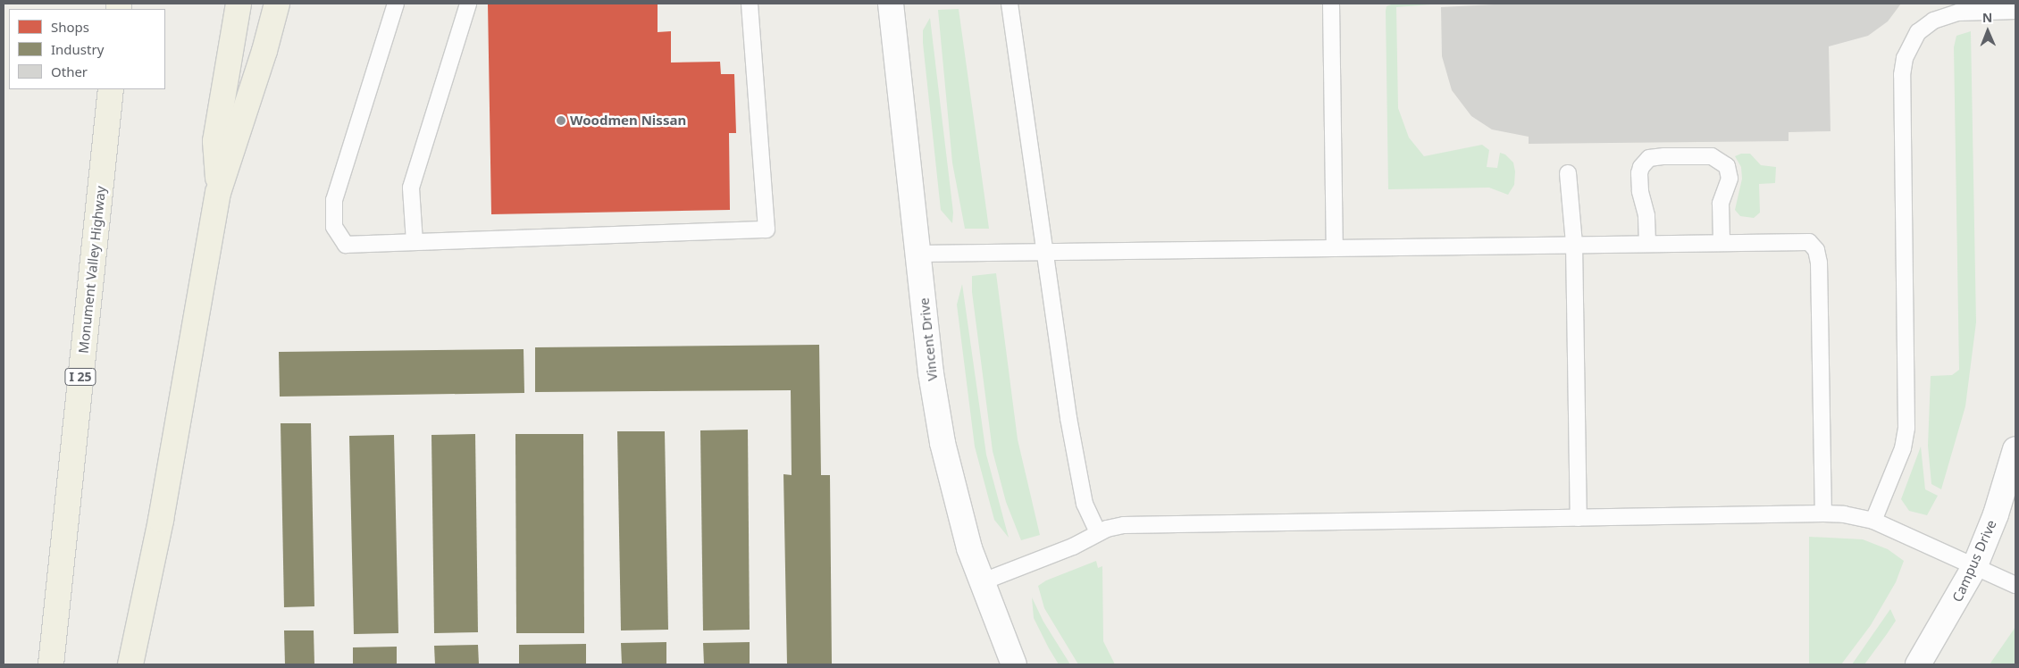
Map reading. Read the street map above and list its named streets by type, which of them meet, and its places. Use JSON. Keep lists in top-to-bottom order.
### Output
{
  "streets": {
    "highway": ["Monument Valley Highway", "I 25"],
    "street": ["Vincent Drive", "Campus Drive"]
  },
  "places": ["Woodmen Nissan"],
  "legend": ["Shops", "Industry", "Other"],
  "north": "top"
}
